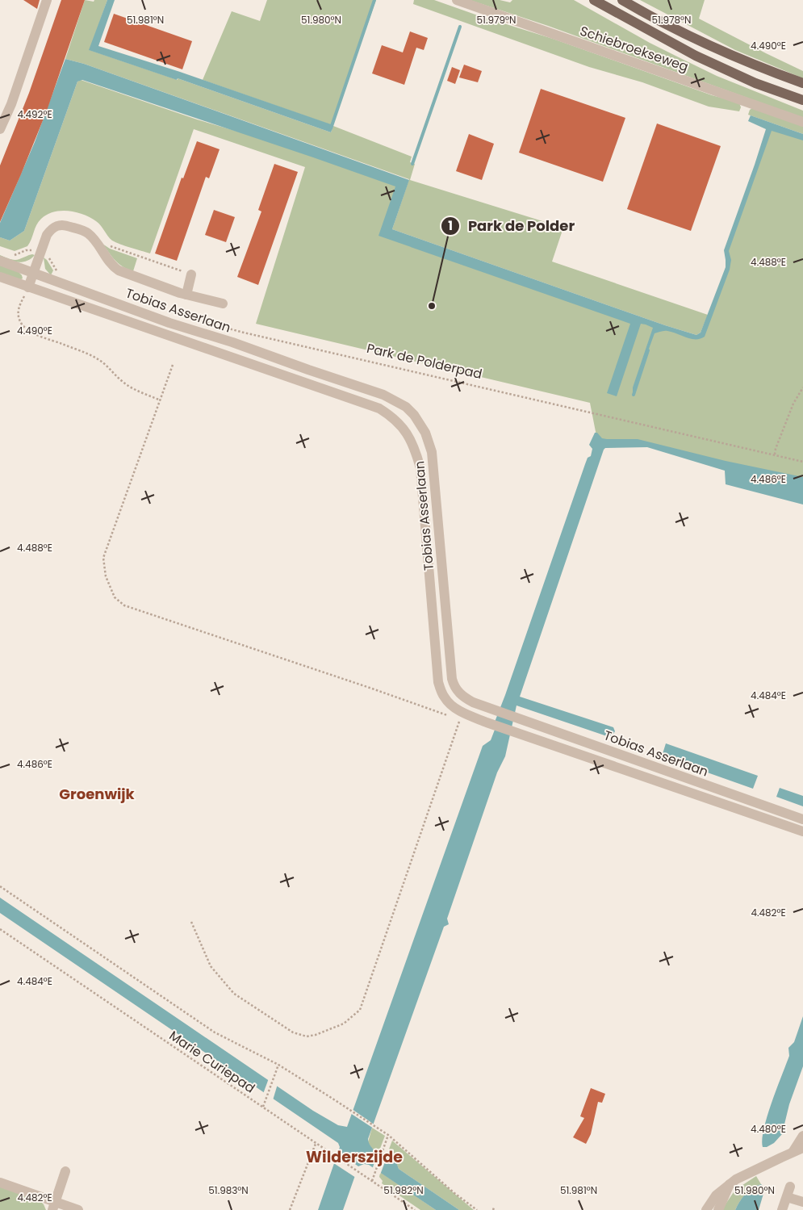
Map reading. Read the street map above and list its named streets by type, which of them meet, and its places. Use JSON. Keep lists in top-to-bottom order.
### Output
{
  "streets": {
    "street": ["Schiebroekseweg", "Tobias Asserlaan"],
    "path": ["Park de Polderpad", "Marie Curiepad"]
  },
  "districts": ["Groenwijk", "Wilderszijde"],
  "places": ["Park de Polder"],
  "coordinates": [
    "51.981°N",
    "51.980°N",
    "51.979°N",
    "51.978°N",
    "4.490°E",
    "4.492°E",
    "4.488°E",
    "4.486°E",
    "4.484°E",
    "4.482°E",
    "4.480°E",
    "51.983°N",
    "51.982°N"
  ]
}
